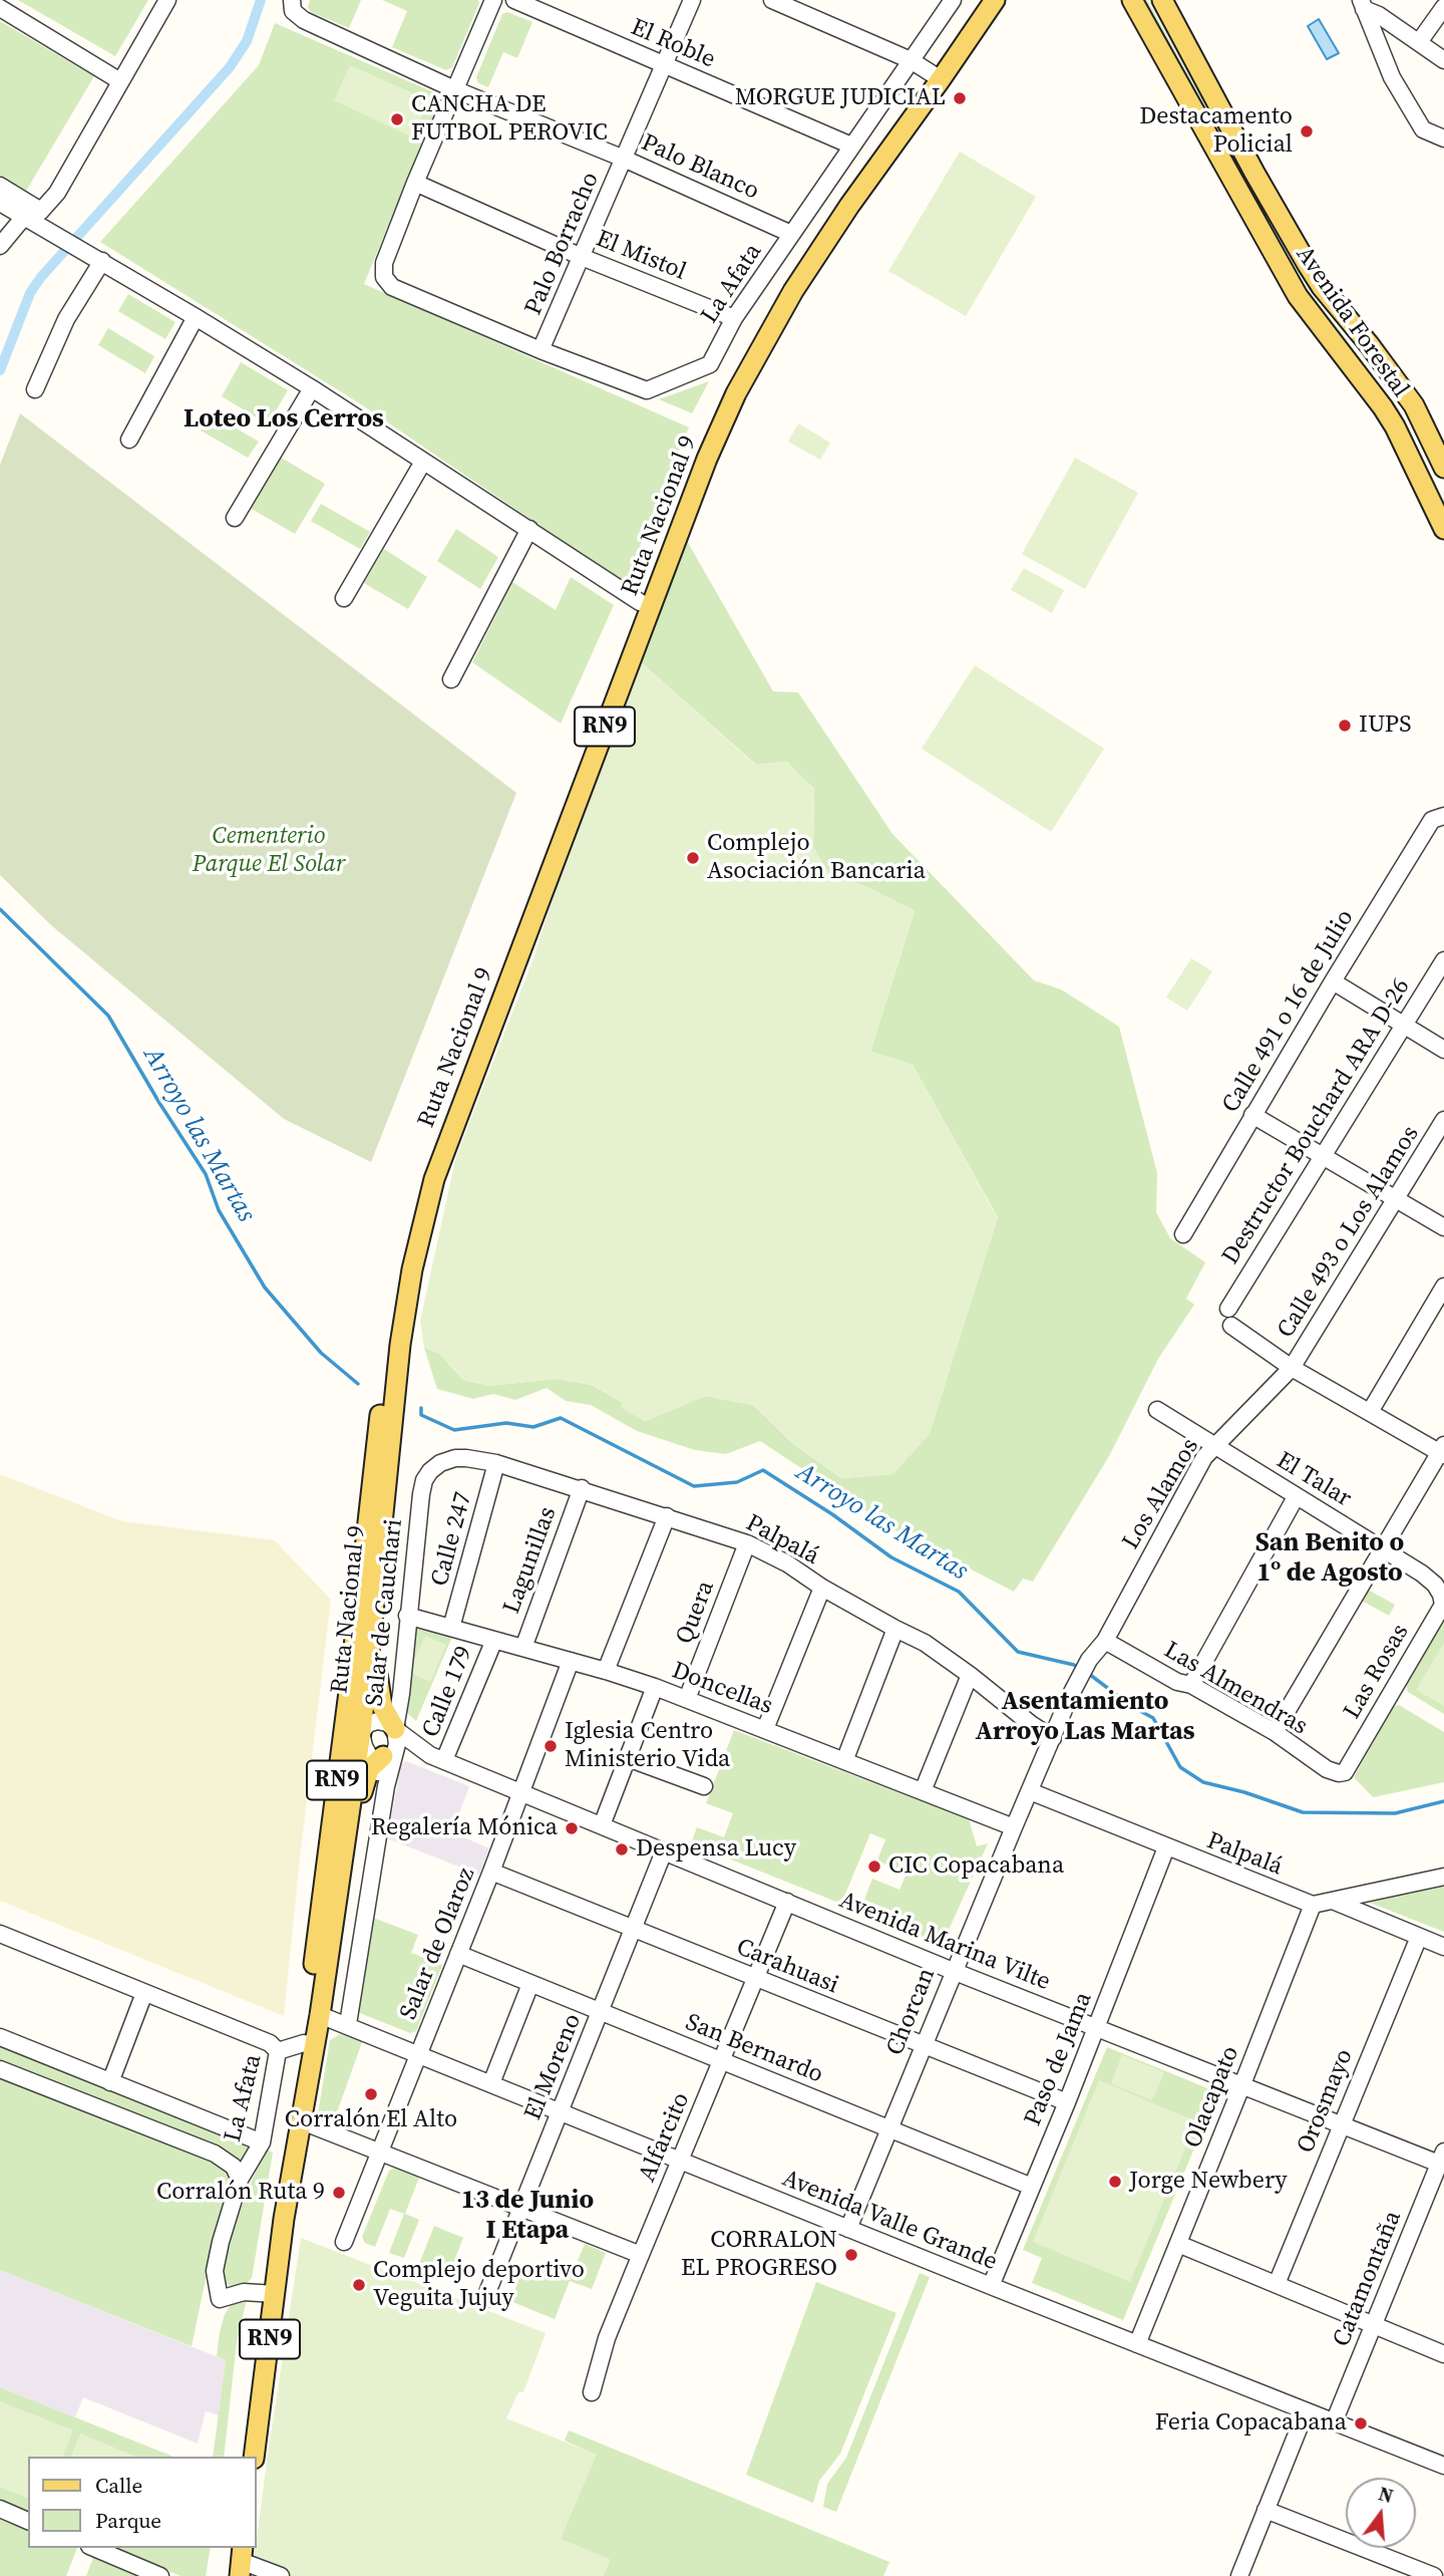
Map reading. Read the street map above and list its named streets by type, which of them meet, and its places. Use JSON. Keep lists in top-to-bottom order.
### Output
{
  "streets": {
    "main road": ["Avenida Forestal", "Ruta Nacional 9", "RN9"],
    "street": [
      "El Roble",
      "Palo Blanco",
      "Palo Borracho",
      "El Mistol",
      "La Afata",
      "Calle 491 o 16 de Julio",
      "Destructor Bouchard ARA D-26",
      "Calle 493 o Los Alamos",
      "El Talar",
      "Los Alamos",
      "Calle 247",
      "Palpalá",
      "Lagunillas",
      "Salar de Cauchari",
      "Quera",
      "Las Rosas",
      "Doncellas",
      "Las Almendras",
      "Calle 179",
      "Avenida Marina Vilte",
      "Salar de Olaroz",
      "Carahuasi",
      "Chorcan",
      "San Bernardo",
      "Paso de Jama",
      "El Moreno",
      "Olacapato",
      "Orosmayo",
      "Alfarcito",
      "Avenida Valle Grande",
      "Catamontaña"
    ]
  },
  "crossings": [
    ["El Roble", "Palo Borracho"],
    ["El Roble", "La Afata"],
    ["Palo Blanco", "Palo Borracho"],
    ["Palo Blanco", "La Afata"],
    ["Palo Borracho", "El Mistol"],
    ["Palo Borracho", "La Afata"],
    ["El Mistol", "La Afata"],
    ["La Afata", "Ruta Nacional 9"],
    ["Ruta Nacional 9", "Salar de Cauchari"],
    ["Ruta Nacional 9", "Avenida Marina Vilte"],
    ["Ruta Nacional 9", "Avenida Valle Grande"],
    ["Calle 493 o Los Alamos", "Los Alamos"],
    ["El Talar", "Los Alamos"],
    ["El Talar", "Las Rosas"],
    ["Los Alamos", "Las Almendras"],
    ["Los Alamos", "Chorcan"],
    ["Calle 247", "Palpalá"],
    ["Calle 247", "Doncellas"],
    ["Palpalá", "Lagunillas"],
    ["Palpalá", "Salar de Cauchari"],
    ["Palpalá", "Quera"],
    ["Palpalá", "Chorcan"],
    ["Palpalá", "Paso de Jama"],
    ["Palpalá", "Olacapato"],
    ["Lagunillas", "Doncellas"],
    ["Salar de Cauchari", "Doncellas"],
    ["Salar de Cauchari", "Avenida Marina Vilte"],
    ["Salar de Cauchari", "Avenida Valle Grande"],
    ["Quera", "Doncellas"],
    ["Las Rosas", "Las Almendras"],
    ["Doncellas", "Calle 179"],
    ["Doncellas", "Salar de Olaroz"],
    ["Doncellas", "Chorcan"],
    ["Calle 179", "Avenida Marina Vilte"],
    ["Avenida Marina Vilte", "Salar de Olaroz"],
    ["Avenida Marina Vilte", "Chorcan"],
    ["Avenida Marina Vilte", "Paso de Jama"],
    ["Avenida Marina Vilte", "El Moreno"],
    ["Avenida Marina Vilte", "Olacapato"],
    ["Avenida Marina Vilte", "Orosmayo"],
    ["Avenida Marina Vilte", "Alfarcito"],
    ["Avenida Marina Vilte", "Catamontaña"],
    ["Salar de Olaroz", "Carahuasi"],
    ["Salar de Olaroz", "San Bernardo"],
    ["Salar de Olaroz", "Avenida Valle Grande"],
    ["Carahuasi", "Chorcan"],
    ["Carahuasi", "Paso de Jama"],
    ["Carahuasi", "El Moreno"],
    ["Carahuasi", "Alfarcito"],
    ["Chorcan", "San Bernardo"],
    ["Chorcan", "Avenida Valle Grande"],
    ["San Bernardo", "Paso de Jama"],
    ["San Bernardo", "El Moreno"],
    ["San Bernardo", "Alfarcito"],
    ["Paso de Jama", "Avenida Valle Grande"],
    ["El Moreno", "Avenida Valle Grande"],
    ["Olacapato", "Avenida Valle Grande"],
    ["Alfarcito", "Avenida Valle Grande"],
    ["Avenida Valle Grande", "Catamontaña"]
  ],
  "districts": [
    "Loteo Los Cerros",
    "San Benito o 1º de Agosto",
    "Asentamiento Arroyo Las Martas",
    "13 de Junio I Etapa"
  ],
  "water": ["Arroyo las Martas"],
  "parks": ["Cementerio Parque El Solar"],
  "places": [
    "MORGUE JUDICIAL",
    "CANCHA DE FUTBOL PEROVIC",
    "Destacamento Policial",
    "IUPS",
    "Complejo Asociación Bancaria",
    "Iglesia Centro Ministerio Vida",
    "Regalería Mónica",
    "Despensa Lucy",
    "CIC Copacabana",
    "Corralón El Alto",
    "Jorge Newbery",
    "Corralón Ruta 9",
    "CORRALON EL PROGRESO",
    "Complejo deportivo Veguita Jujuy",
    "Feria Copacabana"
  ],
  "legend": ["Calle", "Parque"],
  "north": "top"
}
